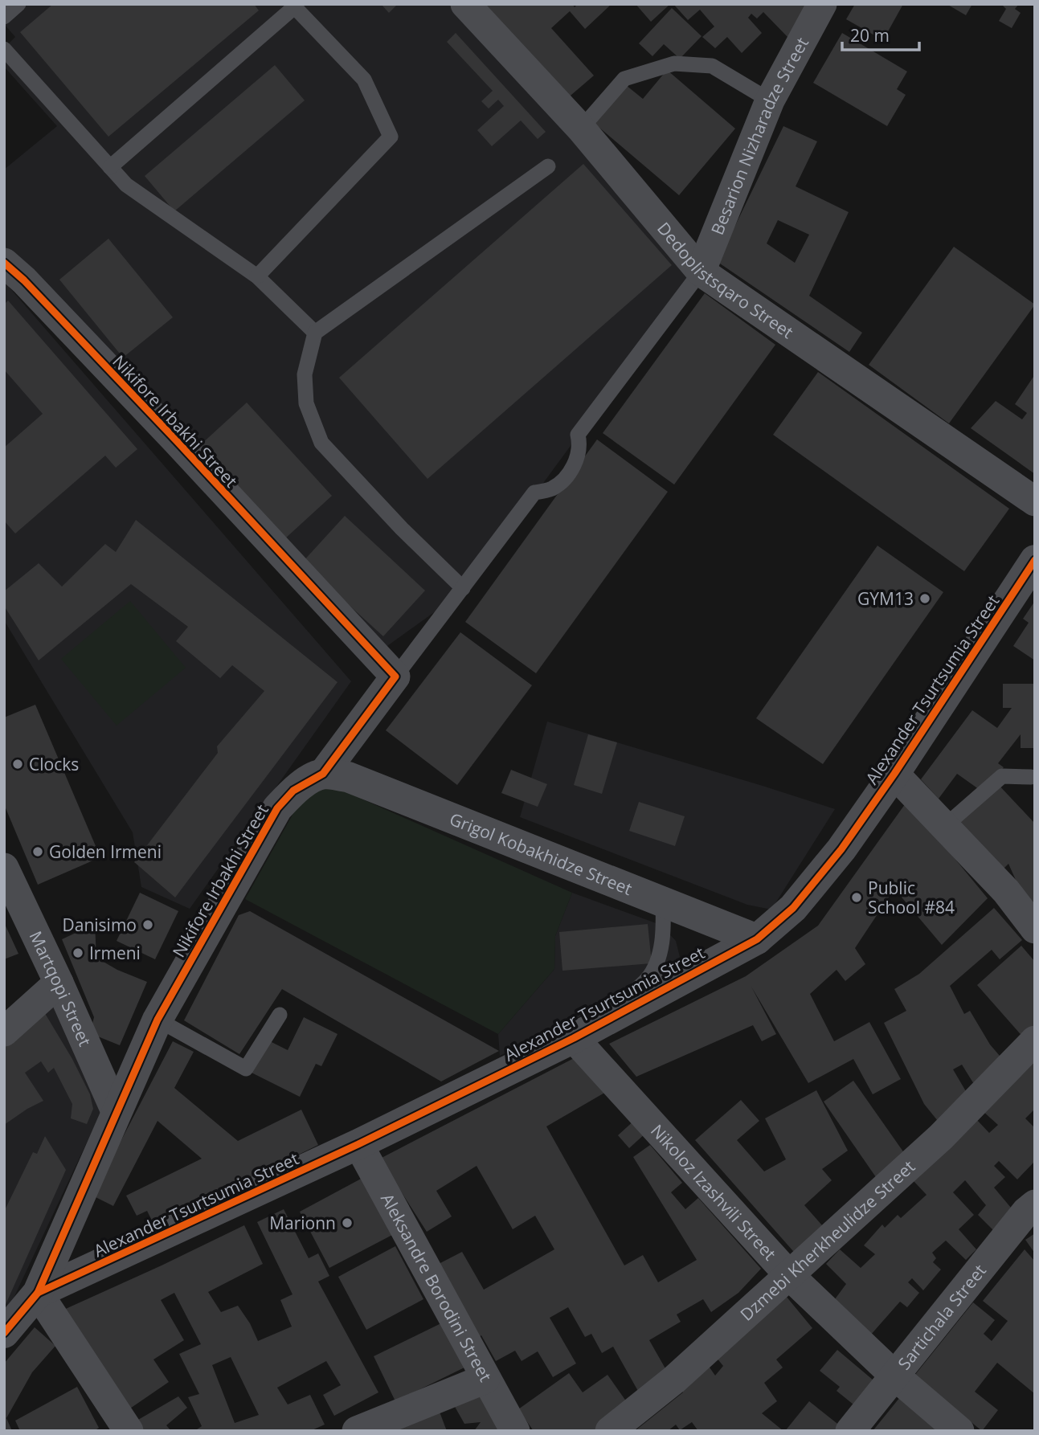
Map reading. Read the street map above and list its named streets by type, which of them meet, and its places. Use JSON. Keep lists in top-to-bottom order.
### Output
{
  "streets": {
    "street": [
      "Besarion Nizharadze Street",
      "Dedoplistsqaro Street",
      "Nikifore Irbakhi Street",
      "Alexander Tsurtsumia Street",
      "Grigol Kobakhidze Street",
      "Martqopi Street",
      "Nikoloz Izashvili Street",
      "Dzmebi Kherkheulidze Street",
      "Aleksandre Borodini Street",
      "Sartichala Street"
    ]
  },
  "crossings": [
    ["Besarion Nizharadze Street", "Dedoplistsqaro Street"],
    ["Nikifore Irbakhi Street", "Alexander Tsurtsumia Street"],
    ["Nikifore Irbakhi Street", "Grigol Kobakhidze Street"],
    ["Nikifore Irbakhi Street", "Martqopi Street"],
    ["Alexander Tsurtsumia Street", "Grigol Kobakhidze Street"],
    ["Alexander Tsurtsumia Street", "Nikoloz Izashvili Street"],
    ["Alexander Tsurtsumia Street", "Aleksandre Borodini Street"],
    ["Nikoloz Izashvili Street", "Dzmebi Kherkheulidze Street"],
    ["Nikoloz Izashvili Street", "Sartichala Street"]
  ],
  "places": [
    "GYM13",
    "Clocks",
    "Golden Irmeni",
    "Public School #84",
    "Danisimo",
    "Irmeni",
    "Marionn"
  ],
  "scale_bar": "20 m"
}
